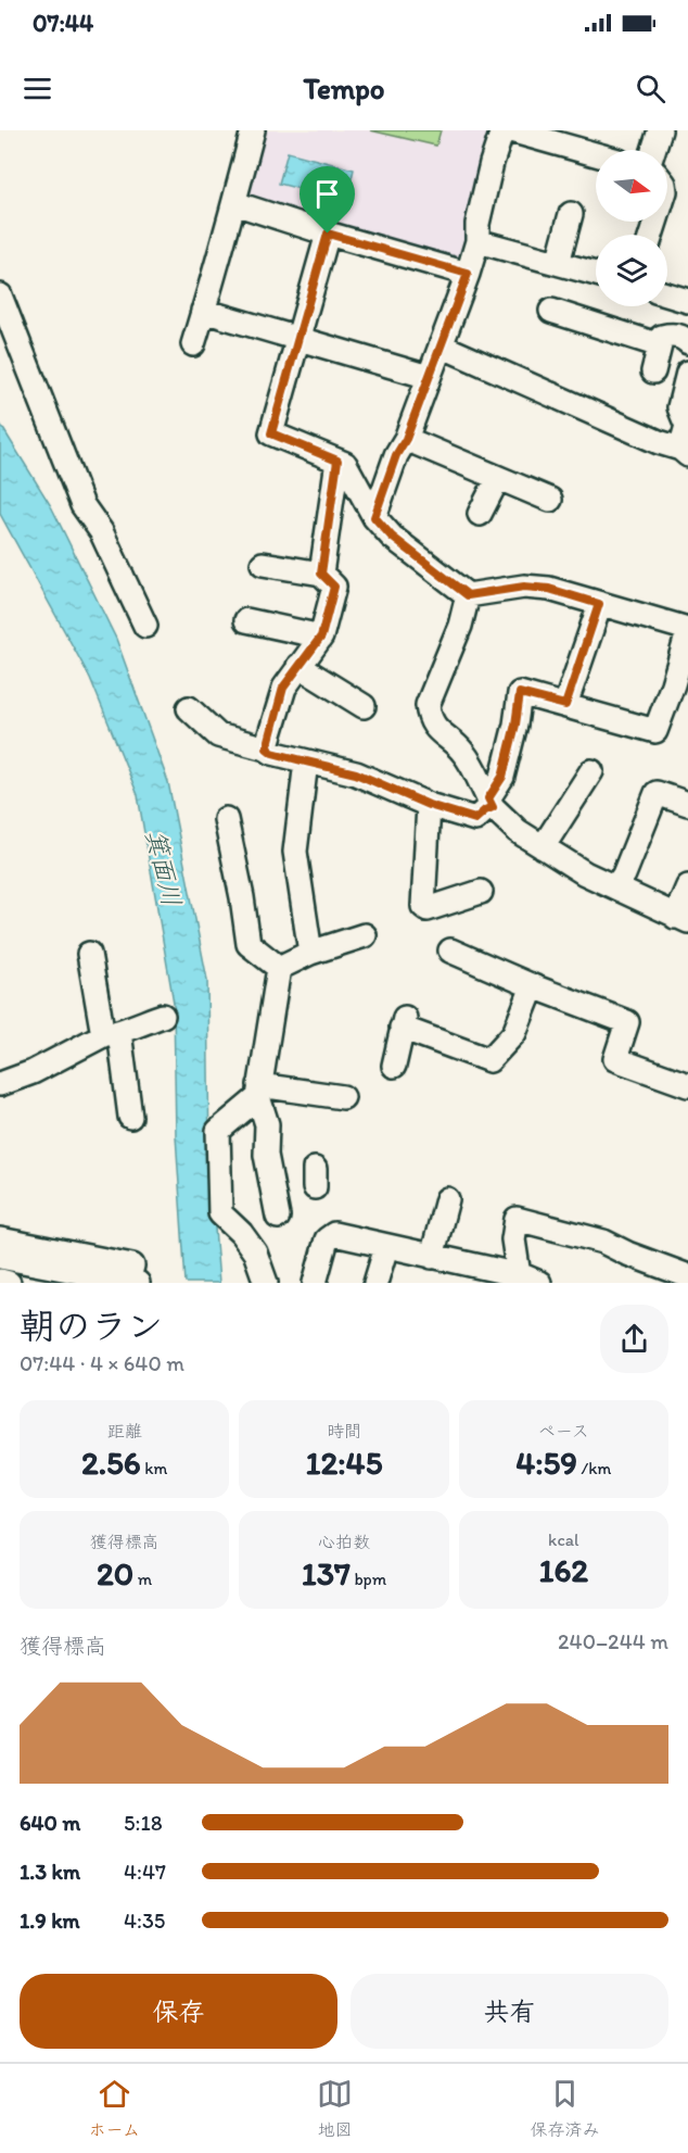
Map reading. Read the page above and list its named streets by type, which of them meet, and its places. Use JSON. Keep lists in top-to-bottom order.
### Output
{
  "water": ["箕面川"],
  "north": "right",
  "page": {
    "status": "07:44",
    "header": "Tempo",
    "heading": ["朝のラン", "07:44 · 4 × 640 m"],
    "stats": [
      ["距離", "2.56 km"],
      ["時間", "12:45"],
      ["ペース", "4:59 /km"],
      ["獲得標高", "20 m"],
      ["心拍数", "137 bpm"],
      ["kcal", "162"]
    ],
    "chart": ["獲得標高", "240–244 m"],
    "list": [
      {
        "name": "640 m",
        "note": "5:18"
      },
      {
        "name": "1.3 km",
        "note": "4:47"
      },
      {
        "name": "1.9 km",
        "note": "4:35"
      }
    ],
    "buttons": ["保存", "共有"],
    "tabs": ["ホーム", "地図", "保存済み"]
  }
}
